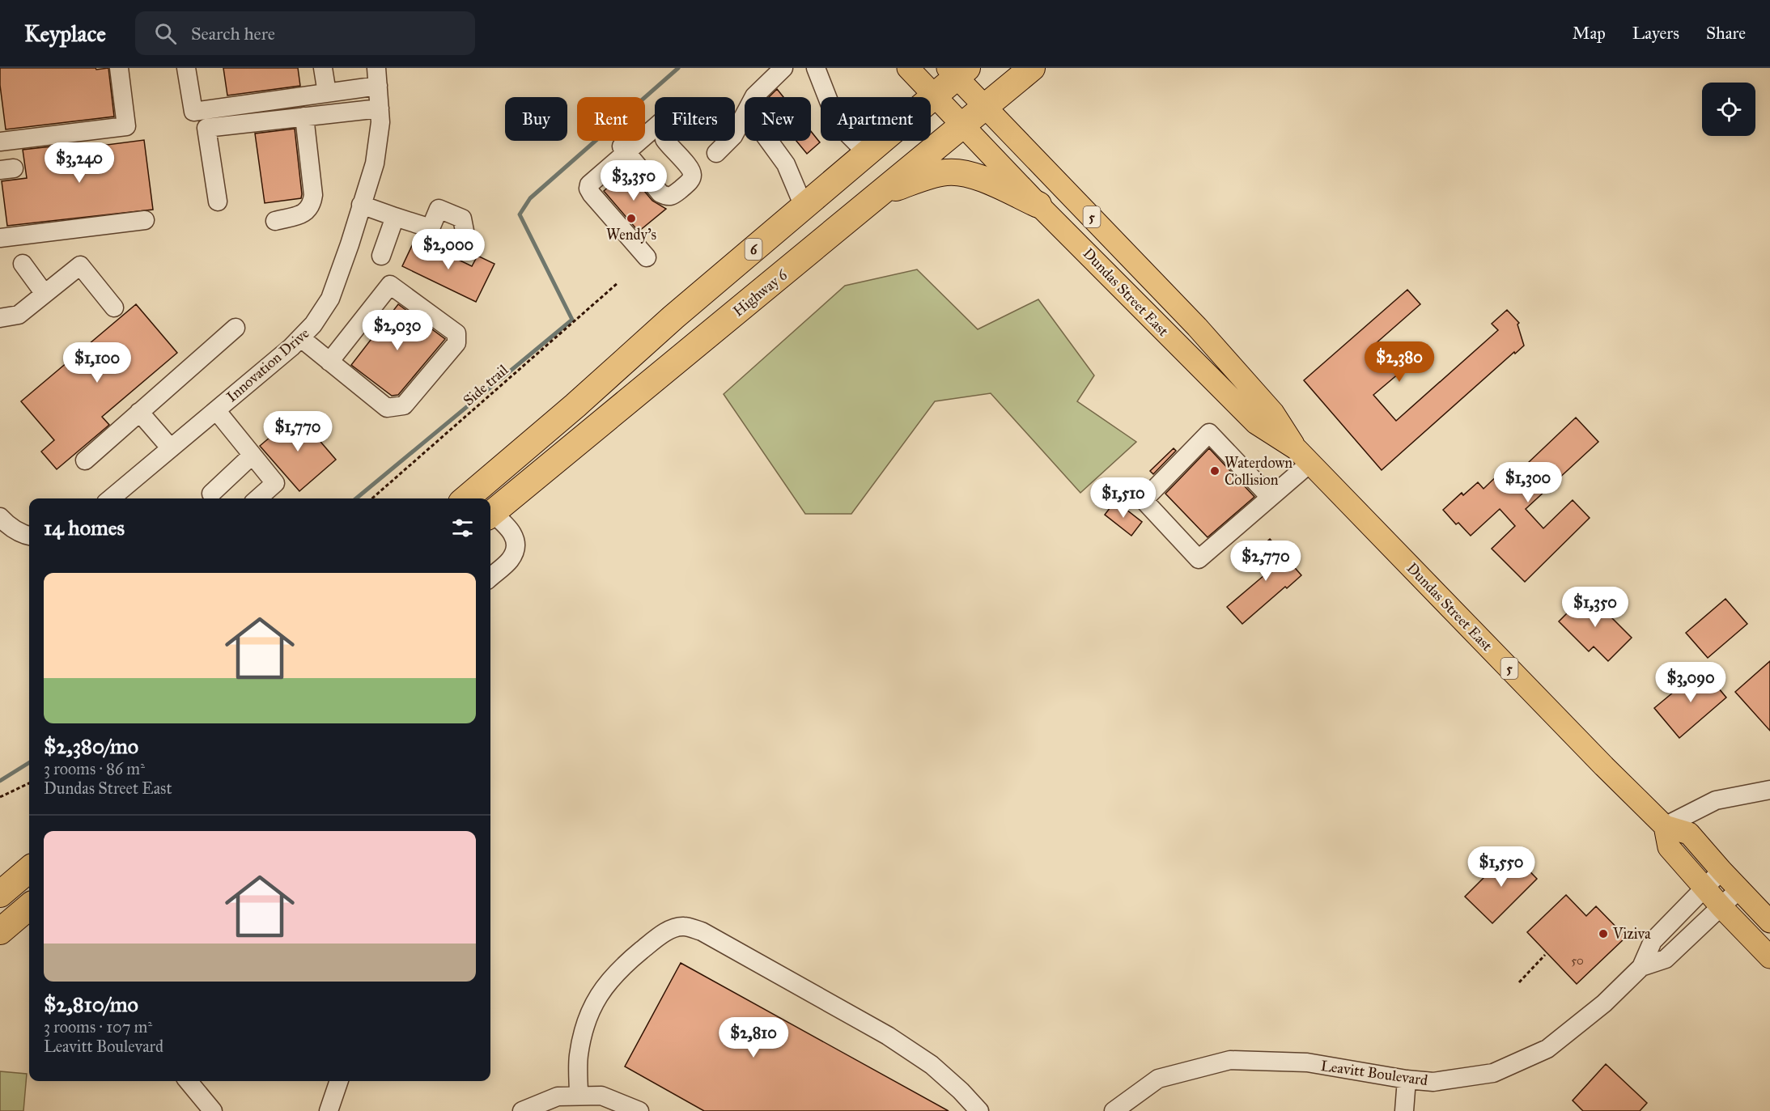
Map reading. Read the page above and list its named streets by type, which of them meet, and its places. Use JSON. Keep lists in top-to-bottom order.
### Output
{
  "streets": {
    "highway": ["6", "Highway 6"],
    "main road": ["5", "Dundas Street East"],
    "street": ["Innovation Drive", "Leavitt Boulevard"],
    "path": ["Side trail"]
  },
  "crossings": [
    ["5", "6"],
    ["5", "Dundas Street East"],
    ["5", "Highway 6"],
    ["Dundas Street East", "Highway 6"],
    ["Dundas Street East", "Leavitt Boulevard"]
  ],
  "places": ["Wendy's", "Waterdown Collision", "Viziva"],
  "house_numbers": ["50"],
  "page": {
    "header": "Keyplace",
    "search": "Search here",
    "nav": ["Map", "Layers", "Share"],
    "chip": [
      "Buy",
      "Rent",
      "Filters",
      "New",
      "Apartment"
    ],
    "price": [
      "$3,240",
      "$3,350",
      "$2,000",
      "$2,030",
      "$2,380",
      "$1,100",
      "$1,770",
      "$1,300",
      "$1,510",
      "$2,770",
      "$1,350",
      "$3,090",
      "$1,550",
      "$2,810"
    ],
    "heading": "14 homes",
    "list": [
      {
        "name": "$2,380/mo",
        "note": "3 rooms · 86 m² · Dundas Street East"
      },
      {
        "name": "$2,810/mo",
        "note": "3 rooms · 107 m² · Leavitt Boulevard"
      }
    ]
  }
}
